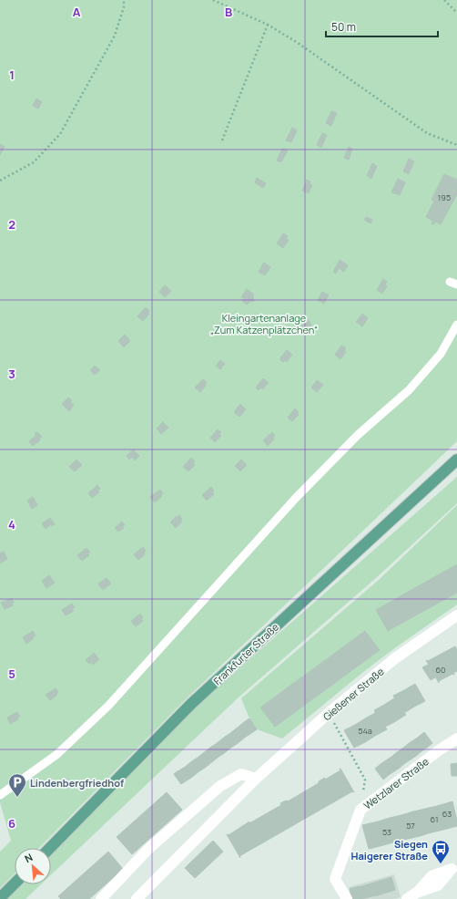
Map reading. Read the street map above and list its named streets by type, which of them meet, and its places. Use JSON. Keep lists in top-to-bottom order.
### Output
{
  "streets": {
    "main road": ["Frankfurter Straße"],
    "street": ["Gießener Straße", "Wetzlarer Straße"]
  },
  "parks": ["Kleingartenanlage „Zum Katzenplätzchen“"],
  "places": {
    "parking": ["Lindenbergfriedhof"],
    "bus stop": ["Siegen Haigerer Straße"]
  },
  "house_numbers": [
    "195",
    "60",
    "54a",
    "63",
    "61",
    "57",
    "53"
  ],
  "scale_bar": "50 m",
  "north": "top left",
  "grid": {
    "columns": ["A", "B"],
    "rows": [
      "1",
      "2",
      "3",
      "4",
      "5",
      "6"
    ]
  }
}
